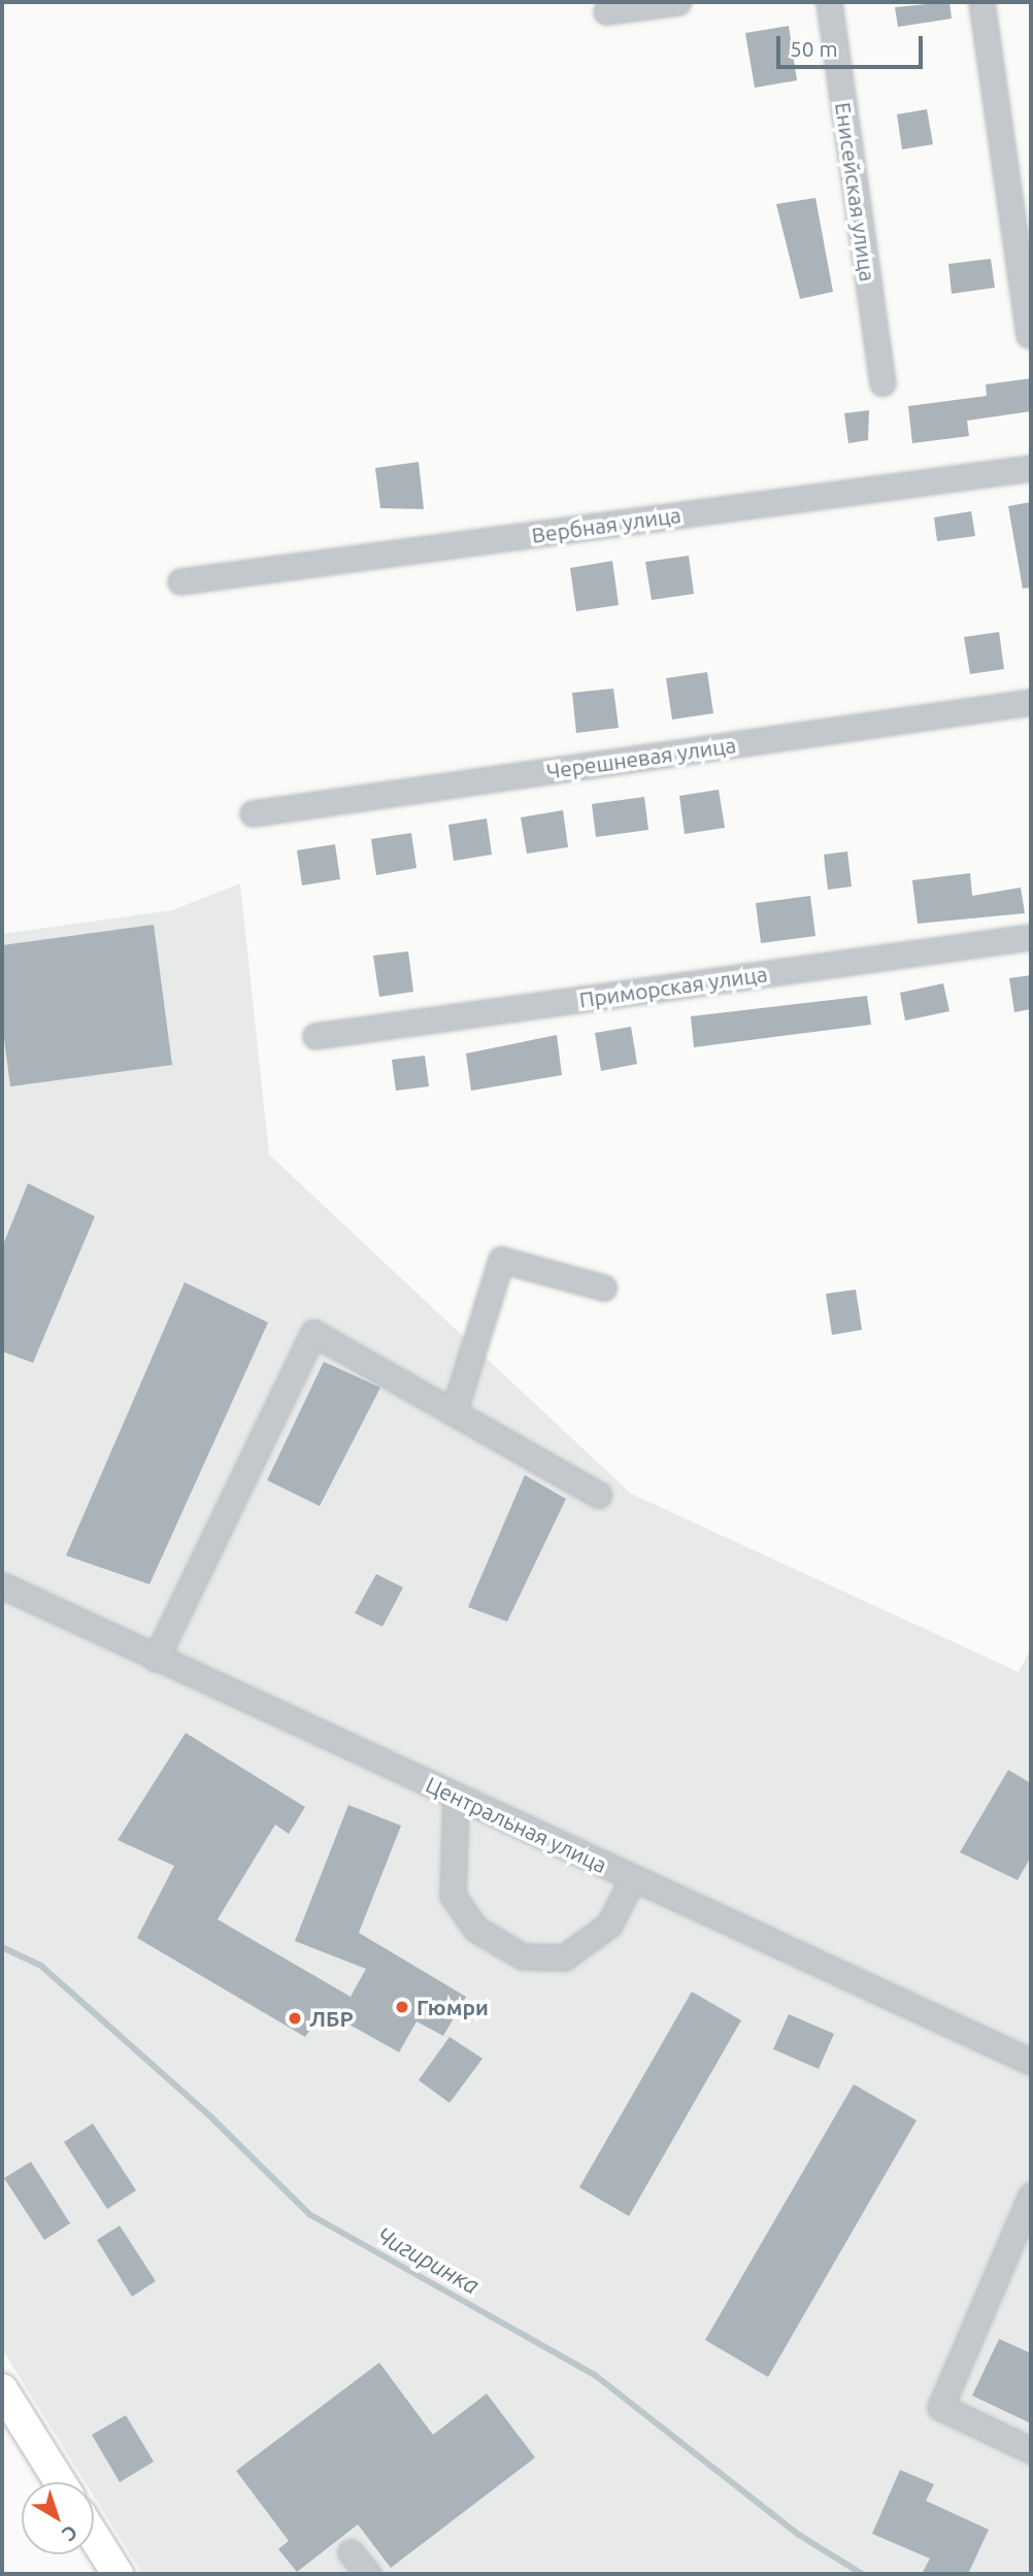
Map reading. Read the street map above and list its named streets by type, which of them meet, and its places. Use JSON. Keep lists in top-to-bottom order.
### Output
{
  "streets": {
    "street": [
      "Енисейская улица",
      "Вербная улица",
      "Черешневая улица",
      "Приморская улица",
      "Центральная улица"
    ]
  },
  "water": ["Чигиринка"],
  "places": ["Гюмри", "ЛБР"],
  "scale_bar": "50 m",
  "north": "bottom right"
}
